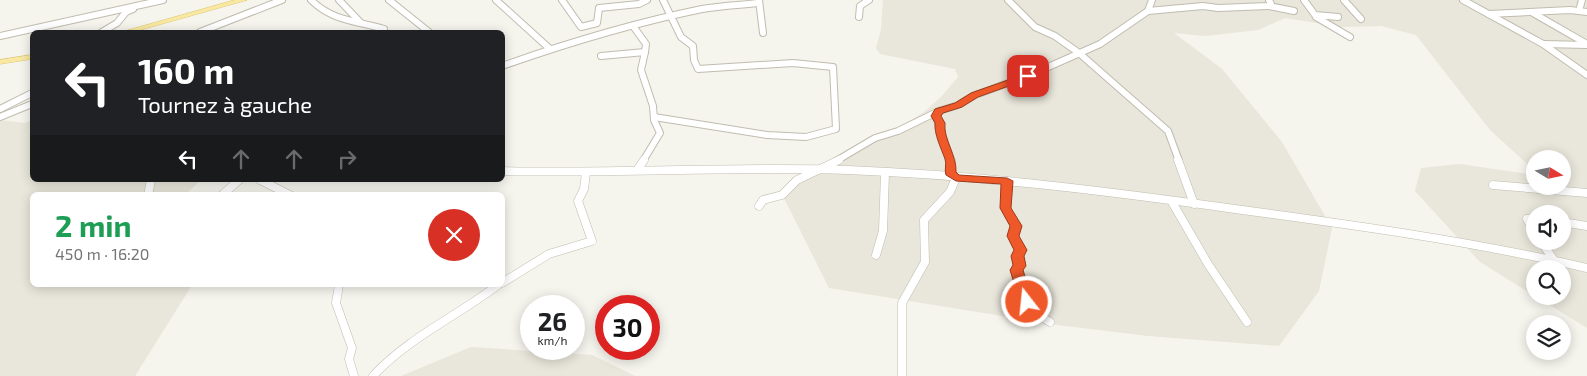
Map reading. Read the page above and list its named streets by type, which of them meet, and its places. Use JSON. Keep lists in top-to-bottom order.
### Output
{
  "north": "right",
  "page": {
    "turn": ["160 m", "Tournez à gauche"],
    "heading": ["2 min", "450 m · 16:20"],
    "speed": "26 km/h",
    "limit": "30"
  }
}
